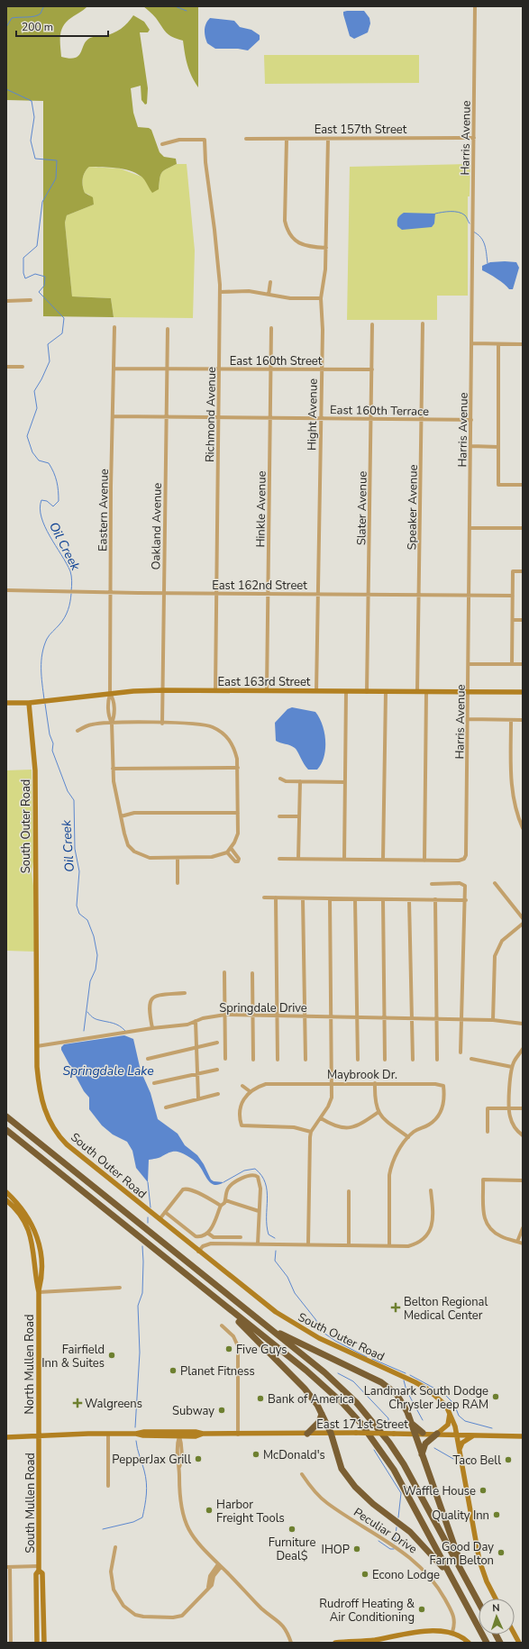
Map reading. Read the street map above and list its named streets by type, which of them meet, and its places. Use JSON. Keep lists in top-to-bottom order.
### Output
{
  "streets": {
    "street": [
      "East 157th Street",
      "Harris Avenue",
      "East 160th Street",
      "East 160th Terrace",
      "Richmond Avenue",
      "Hight Avenue",
      "Speaker Avenue",
      "Slater Avenue",
      "Hinkle Avenue",
      "Eastern Avenue",
      "Oakland Avenue",
      "East 162nd Street",
      "East 163rd Street",
      "South Outer Road",
      "Springdale Drive",
      "Maybrook Dr.",
      "North Mullen Road",
      "East 171st Street",
      "South Mullen Road",
      "Peculiar Drive"
    ]
  },
  "crossings": [
    ["East 157th Street", "Harris Avenue"],
    ["East 157th Street", "Hight Avenue"],
    ["Harris Avenue", "East 160th Terrace"],
    ["Harris Avenue", "East 162nd Street"],
    ["Harris Avenue", "East 163rd Street"],
    ["East 160th Street", "Richmond Avenue"],
    ["East 160th Street", "Hight Avenue"],
    ["East 160th Street", "Slater Avenue"],
    ["East 160th Street", "Hinkle Avenue"],
    ["East 160th Street", "Eastern Avenue"],
    ["East 160th Street", "Oakland Avenue"],
    ["East 160th Terrace", "Richmond Avenue"],
    ["East 160th Terrace", "Hight Avenue"],
    ["East 160th Terrace", "Speaker Avenue"],
    ["East 160th Terrace", "Slater Avenue"],
    ["East 160th Terrace", "Hinkle Avenue"],
    ["East 160th Terrace", "Eastern Avenue"],
    ["East 160th Terrace", "Oakland Avenue"],
    ["Richmond Avenue", "East 162nd Street"],
    ["Richmond Avenue", "East 163rd Street"],
    ["Hight Avenue", "East 162nd Street"],
    ["Hight Avenue", "East 163rd Street"],
    ["Speaker Avenue", "East 162nd Street"],
    ["Speaker Avenue", "East 163rd Street"],
    ["Slater Avenue", "East 162nd Street"],
    ["Slater Avenue", "East 163rd Street"],
    ["Hinkle Avenue", "East 162nd Street"],
    ["Hinkle Avenue", "East 163rd Street"],
    ["Eastern Avenue", "East 162nd Street"],
    ["Eastern Avenue", "East 163rd Street"],
    ["Oakland Avenue", "East 162nd Street"],
    ["Oakland Avenue", "East 163rd Street"],
    ["East 163rd Street", "South Outer Road"],
    ["South Outer Road", "Springdale Drive"],
    ["South Outer Road", "East 171st Street"],
    ["North Mullen Road", "East 171st Street"],
    ["North Mullen Road", "South Mullen Road"],
    ["East 171st Street", "South Mullen Road"]
  ],
  "water": ["Oil Creek", "Springdale Lake"],
  "places": {
    "health": ["Belton Regional Medical Center", "Walgreens"],
    "other": [
      "Five Guys",
      "Fairfield Inn & Suites",
      "Planet Fitness",
      "Landmark South Dodge Chrysler Jeep RAM",
      "Bank of America",
      "Subway",
      "McDonald's",
      "PepperJax Grill",
      "Taco Bell",
      "Waffle House",
      "Harbor Freight Tools",
      "Quality Inn",
      "Furniture Deal$",
      "IHOP",
      "Good Day Farm Belton",
      "Econo Lodge",
      "Rudroff Heating & Air Conditioning"
    ]
  },
  "scale_bar": "200 m",
  "north": "top"
}
